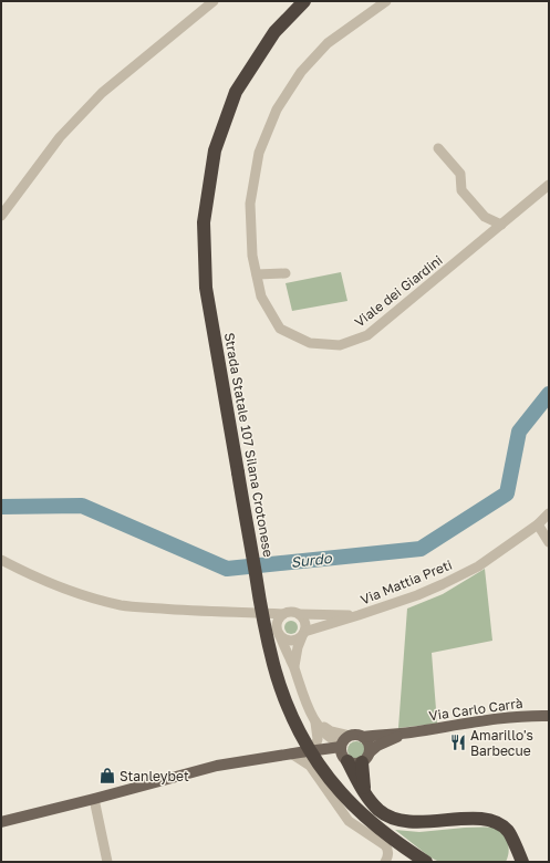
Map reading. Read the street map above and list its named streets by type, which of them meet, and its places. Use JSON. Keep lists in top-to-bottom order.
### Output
{
  "streets": {
    "highway": ["Strada Statale 107 Silana Crotonese"],
    "main road": ["Via Carlo Carrà"],
    "street": ["Viale dei Giardini", "Via Mattia Preti"]
  },
  "water": ["Surdo"],
  "places": {
    "restaurant": ["Amarillo's Barbecue"],
    "shop": ["Stanleybet"]
  }
}
